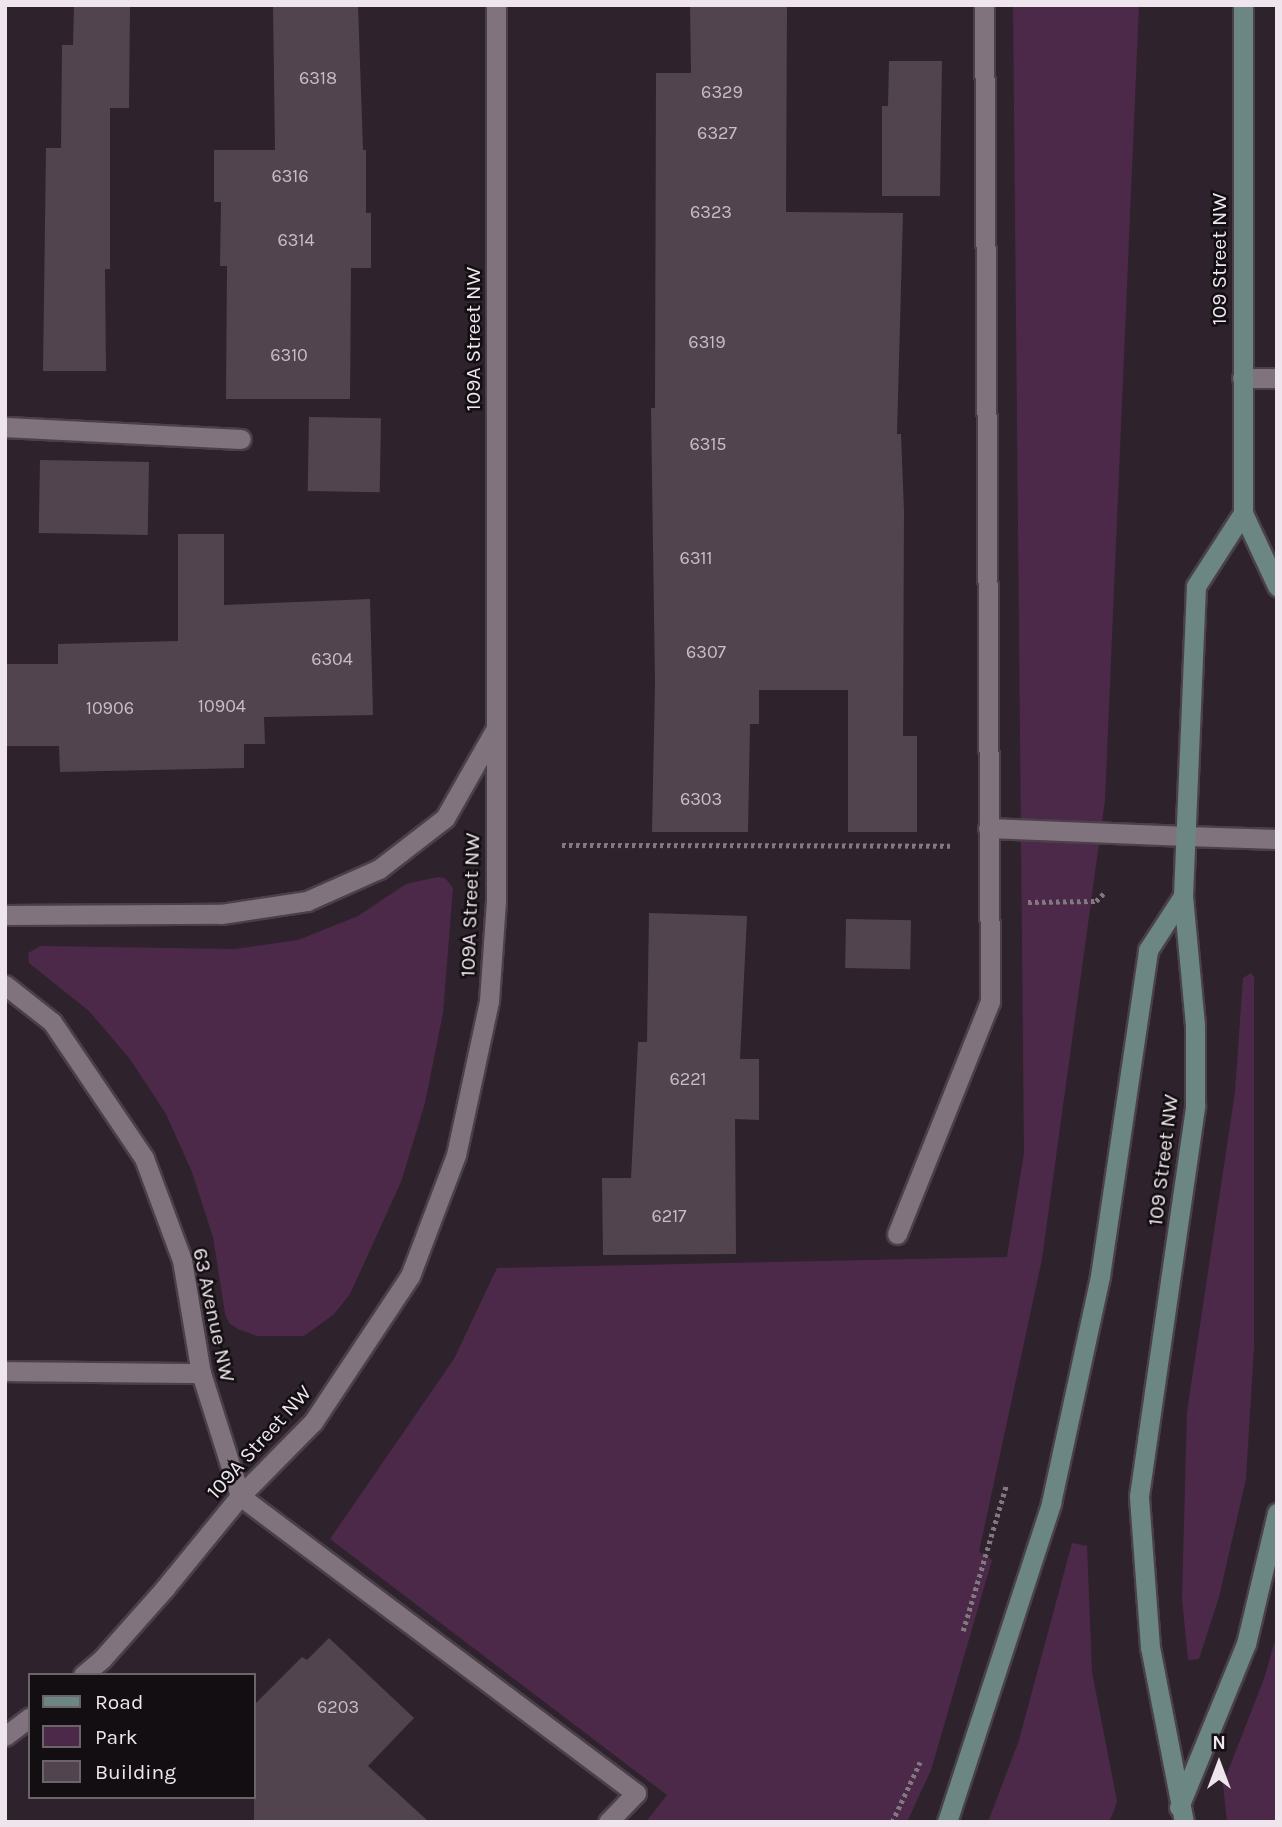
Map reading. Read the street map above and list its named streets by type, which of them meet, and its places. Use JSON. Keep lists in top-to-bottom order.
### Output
{
  "streets": {
    "main road": ["109 Street NW"],
    "street": ["109A Street NW", "63 Avenue NW"]
  },
  "crossings": [
    ["109A Street NW", "63 Avenue NW"]
  ],
  "house_numbers": [
    "6318",
    "6329",
    "6327",
    "6316",
    "6323",
    "6314",
    "6319",
    "6310",
    "6315",
    "6311",
    "6307",
    "6304",
    "10904",
    "10906",
    "6303",
    "6221",
    "6217",
    "6203"
  ],
  "legend": ["Road", "Park", "Building"],
  "north": "top"
}
